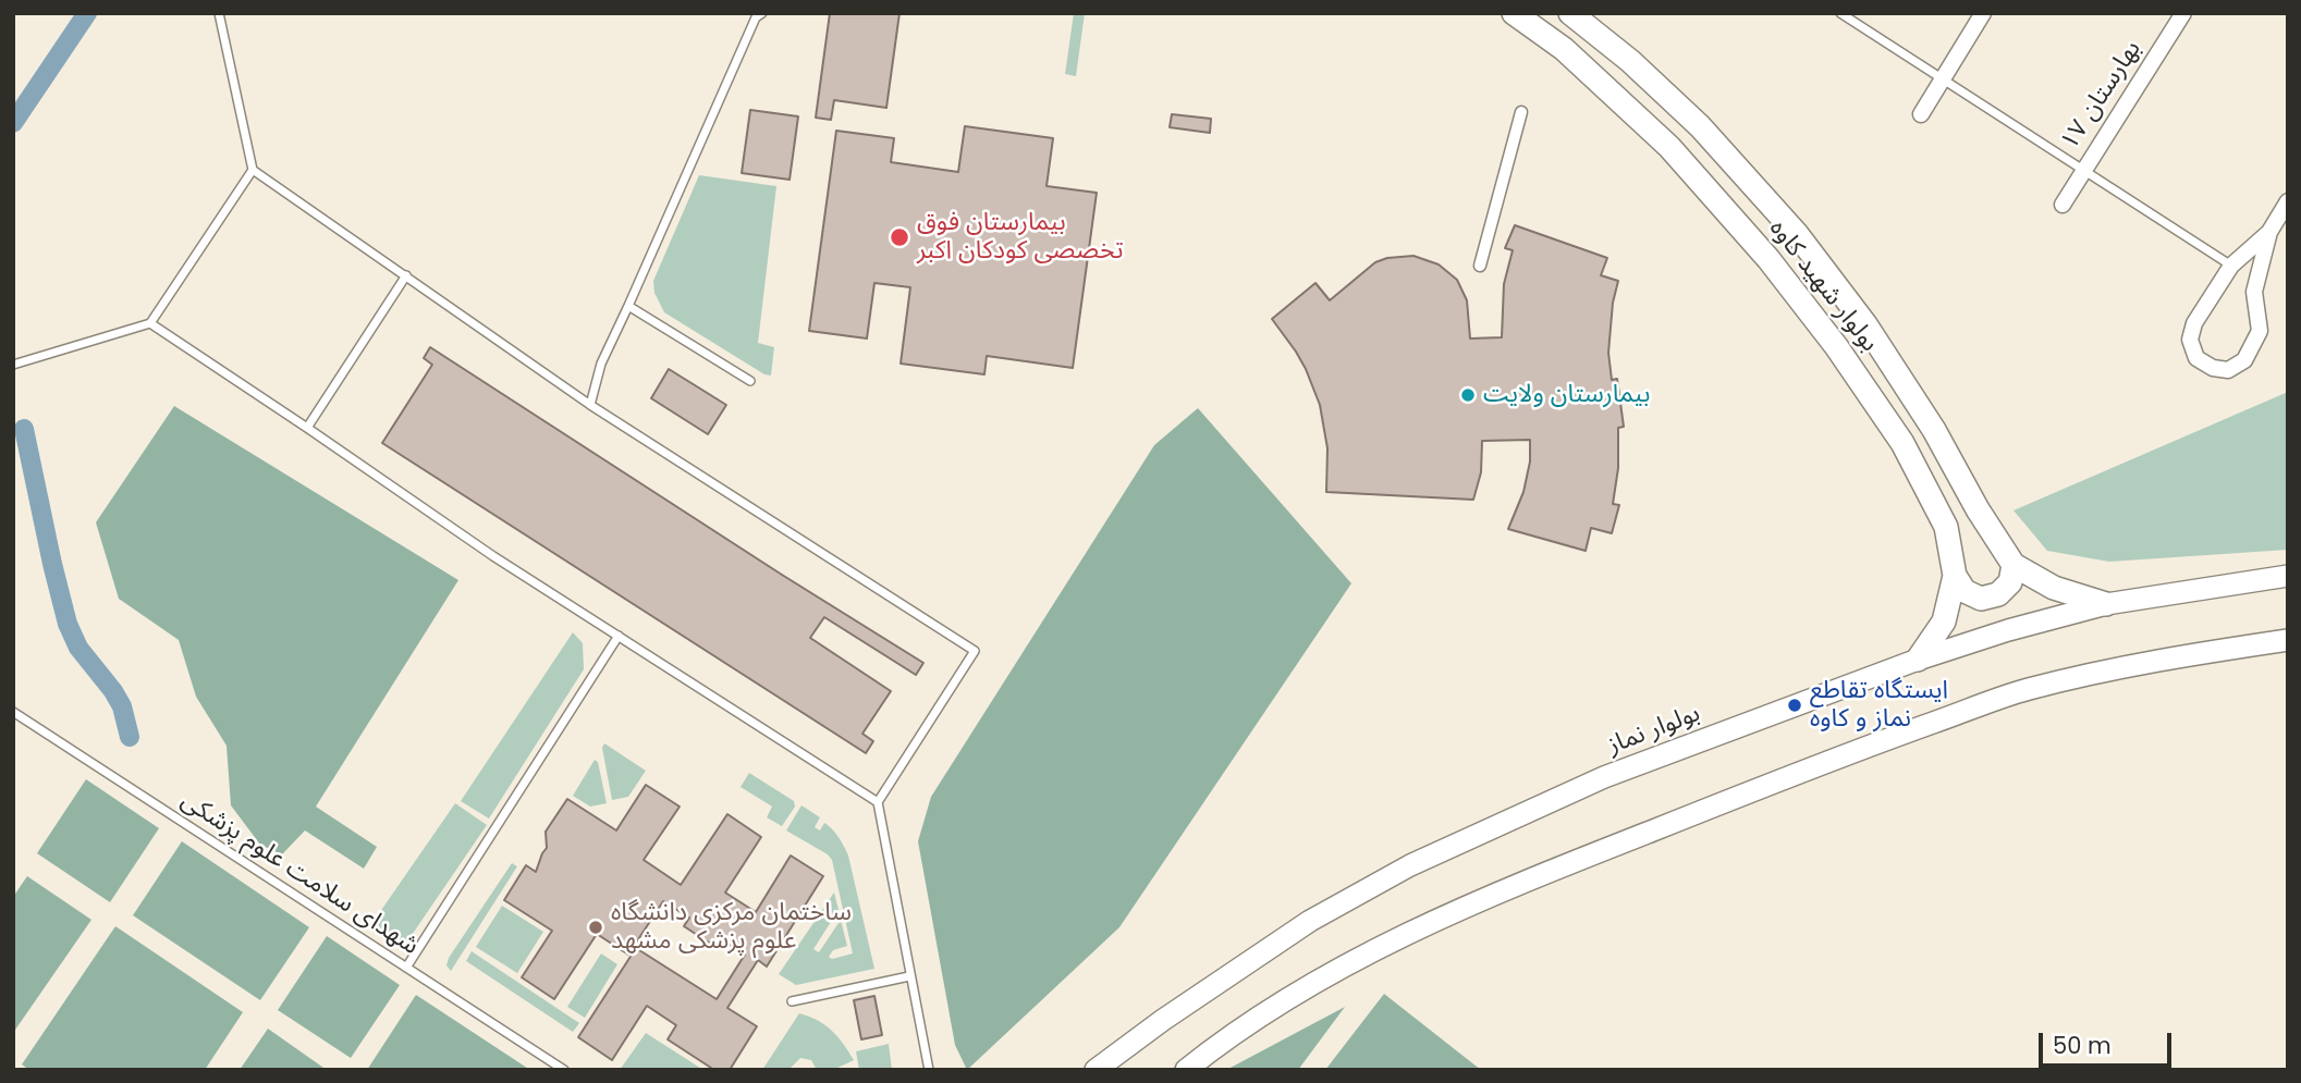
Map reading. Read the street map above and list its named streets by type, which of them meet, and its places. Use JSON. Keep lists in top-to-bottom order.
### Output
{
  "streets": {
    "main road": ["بولوار شهید کاوه", "بولوار نماز"],
    "street": ["بهارستان ۱۷"],
    "lane": ["شهدای سلامت علوم پزشکی"]
  },
  "crossings": [
    ["بولوار شهید کاوه", "بولوار نماز"]
  ],
  "places": [
    "بیمارستان فوق تخصصی کودکان اکبر",
    "بیمارستان ولایت",
    "ایستگاه تقاطع نماز و کاوه",
    "ساختمان مرکزی دانشگاه علوم پزشکی مشهد"
  ],
  "scale_bar": "50 m"
}
